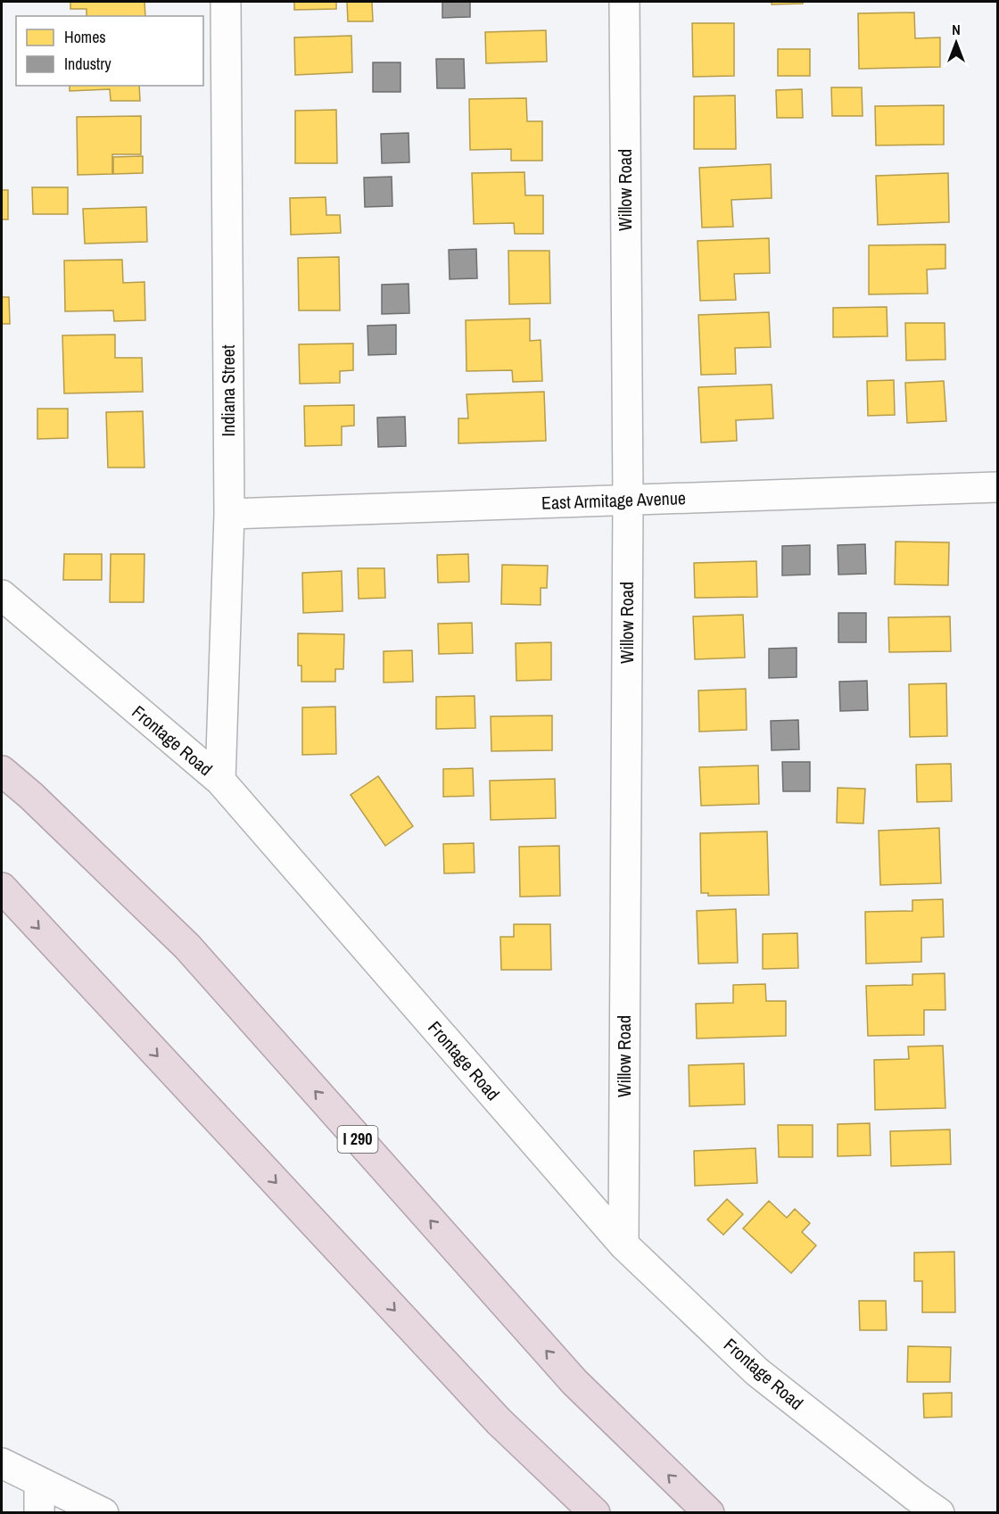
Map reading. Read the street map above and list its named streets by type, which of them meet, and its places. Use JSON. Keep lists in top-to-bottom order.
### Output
{
  "streets": {
    "highway": ["I 290"],
    "street": [
      "Willow Road",
      "Indiana Street",
      "East Armitage Avenue",
      "Frontage Road"
    ]
  },
  "crossings": [
    ["Willow Road", "East Armitage Avenue"],
    ["Willow Road", "Frontage Road"],
    ["Indiana Street", "East Armitage Avenue"],
    ["Indiana Street", "Frontage Road"]
  ],
  "legend": ["Homes", "Industry"],
  "north": "top"
}
